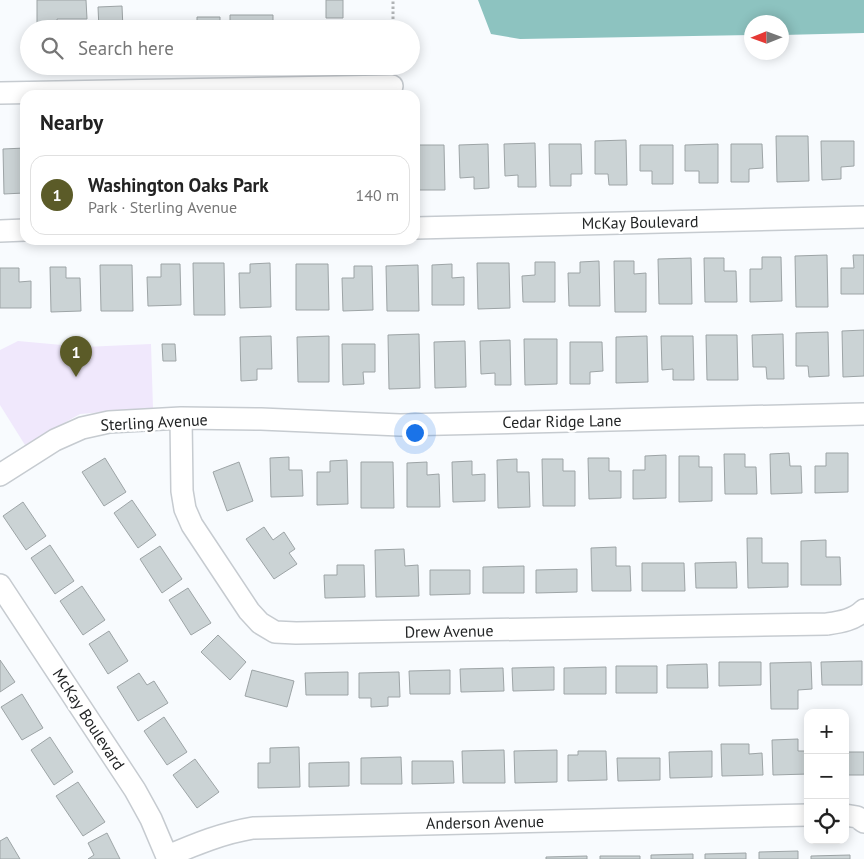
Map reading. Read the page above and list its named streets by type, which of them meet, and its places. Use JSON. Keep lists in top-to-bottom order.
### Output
{
  "streets": {
    "street": [
      "McKay Boulevard",
      "Cedar Ridge Lane",
      "Sterling Avenue",
      "Drew Avenue",
      "Anderson Avenue"
    ]
  },
  "crossings": [
    ["McKay Boulevard", "Anderson Avenue"],
    ["Cedar Ridge Lane", "Sterling Avenue"],
    ["Sterling Avenue", "Drew Avenue"]
  ],
  "north": "left",
  "page": {
    "search": "Search here",
    "heading": "Nearby",
    "list": [
      {
        "mark": "1",
        "name": "Washington Oaks Park",
        "note": "Park · Sterling Avenue",
        "value": "140 m"
      }
    ],
    "pins": "1",
    "map_buttons": ["+", "−"]
  }
}
